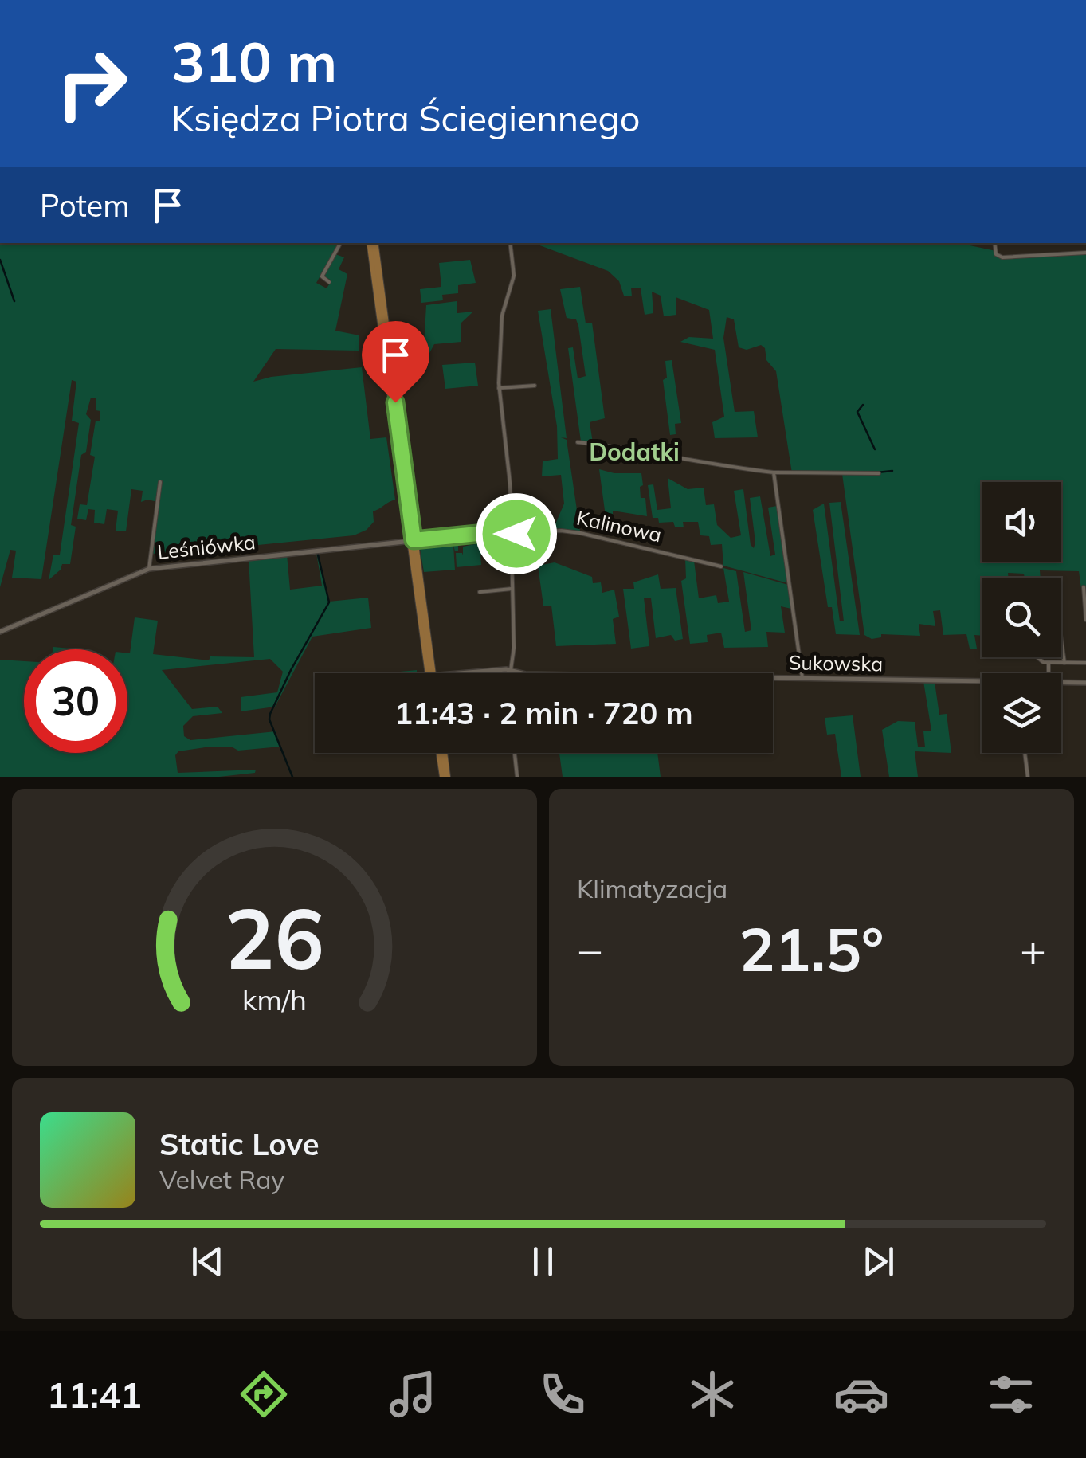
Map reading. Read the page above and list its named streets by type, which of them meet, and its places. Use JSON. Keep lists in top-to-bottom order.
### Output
{
  "streets": {
    "street": ["Kalinowa", "Leśniówka", "Sukowska"]
  },
  "crossings": [
    ["Kalinowa", "Leśniówka"]
  ],
  "districts": ["Dodatki"],
  "page": {
    "turn": ["310 m", "Księdza Piotra Ściegiennego"],
    "then": "Potem",
    "limit": "30",
    "trip": "11:43 · 2 min · 720 m",
    "tile": "Klimatyzacja",
    "heat": ["−", "21.5°", "+"],
    "song": ["Static Love", "Velvet Ray"],
    "tabs": "11:41",
    "gauge": ["26", "km/h"]
  }
}
